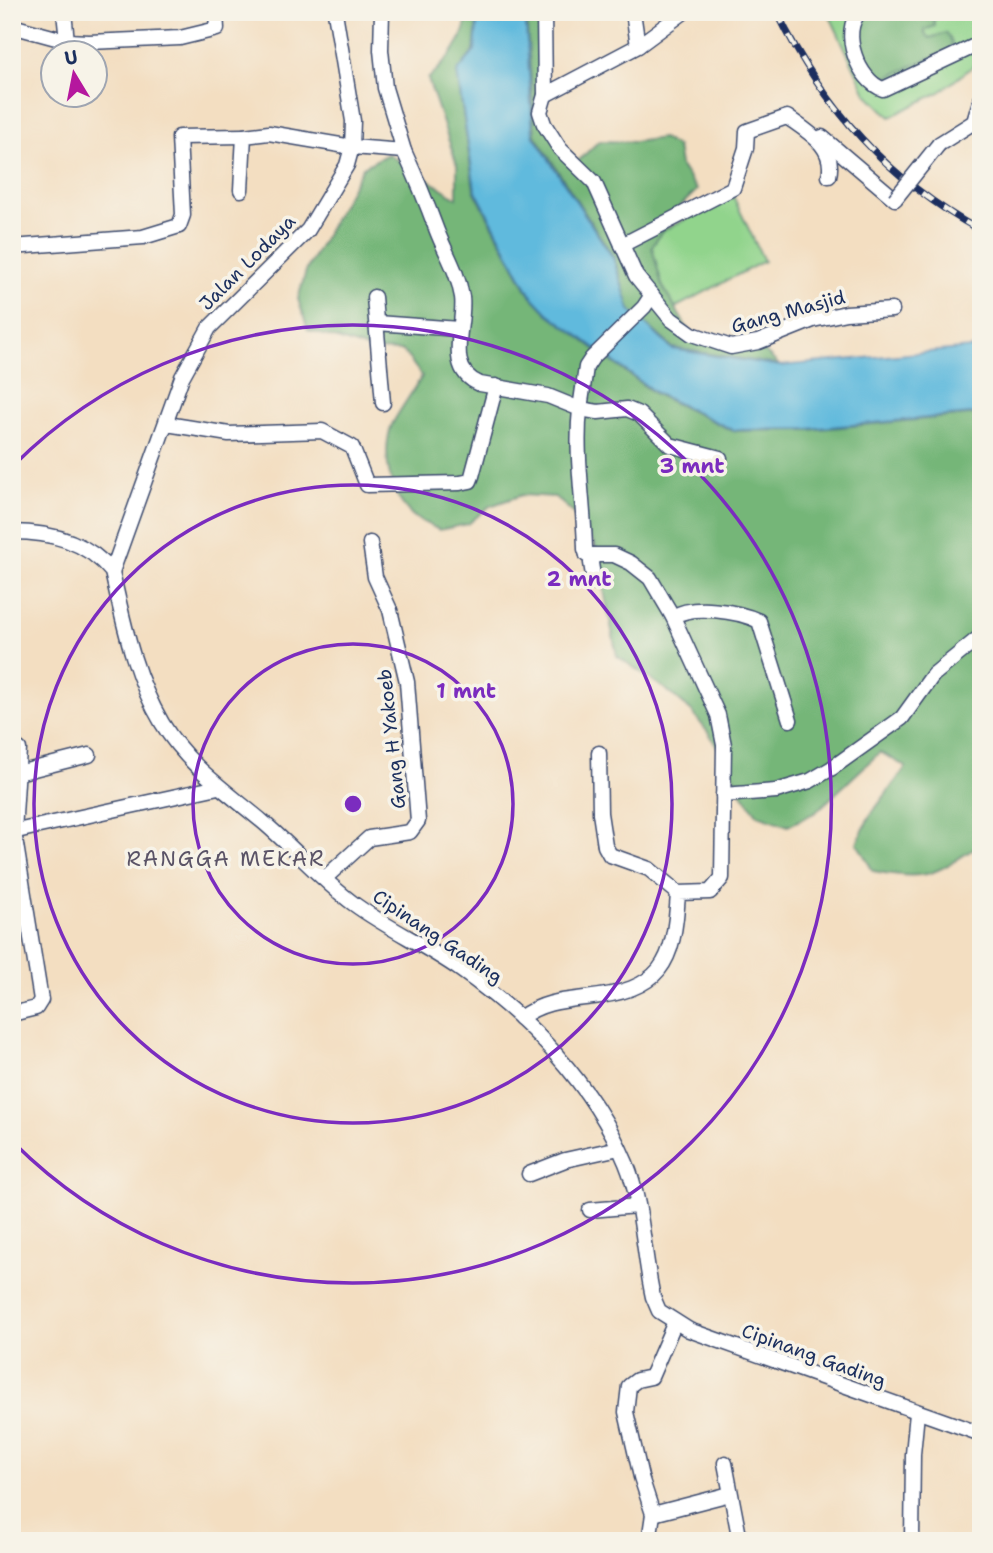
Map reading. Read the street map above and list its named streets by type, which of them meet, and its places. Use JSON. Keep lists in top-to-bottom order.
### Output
{
  "streets": {
    "street": [
      "Jalan Lodaya",
      "Gang Masjid",
      "Gang H Yakoeb",
      "Cipinang Gading"
    ]
  },
  "crossings": [
    ["Jalan Lodaya", "Cipinang Gading"],
    ["Gang H Yakoeb", "Cipinang Gading"]
  ],
  "districts": ["RANGGA MEKAR"],
  "north": "top",
  "rings": ["3 mnt", "2 mnt", "1 mnt"]
}
